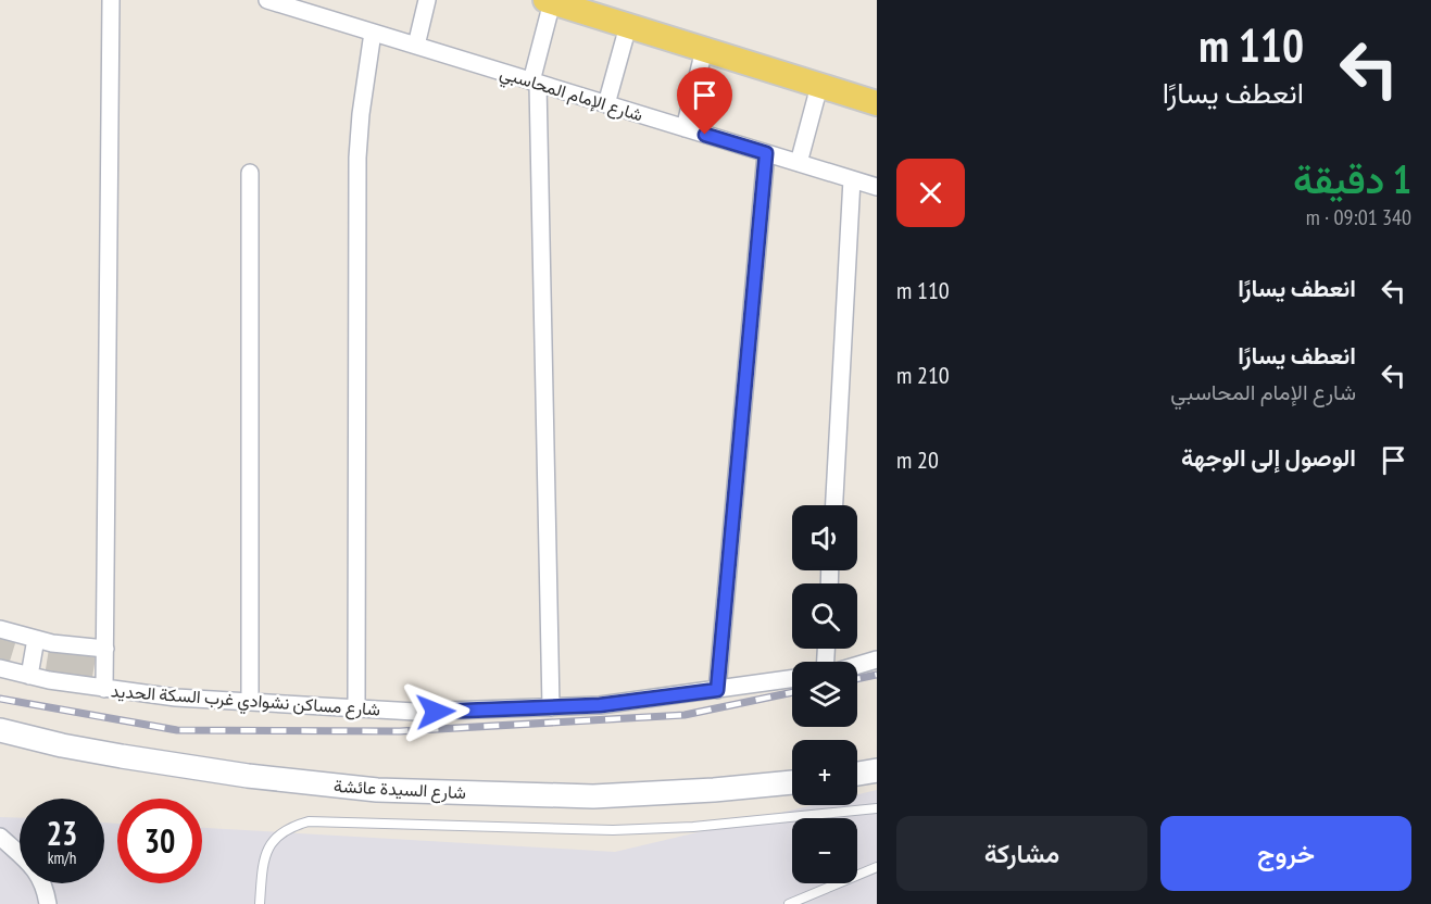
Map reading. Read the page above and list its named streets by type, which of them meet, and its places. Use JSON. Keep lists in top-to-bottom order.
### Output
{
  "streets": {
    "street": ["شارع الإمام المحاسبي", "شارع مساكن نشوادي غرب السكة الحديد", "شارع السيدة عائشة"]
  },
  "page": {
    "turn": ["110 m", "انعطف يسارًا"],
    "heading": ["1 دقيقة", "340 m · 09:01"],
    "list": [
      {
        "name": "انعطف يسارًا",
        "value": "110 m"
      },
      {
        "name": "انعطف يسارًا",
        "note": "شارع الإمام المحاسبي",
        "value": "210 m"
      },
      {
        "name": "الوصول إلى الوجهة",
        "value": "20 m"
      }
    ],
    "map_buttons": ["+", "−"],
    "speed": "23 km/h",
    "limit": "30",
    "buttons": ["خروج", "مشاركة"]
  }
}
